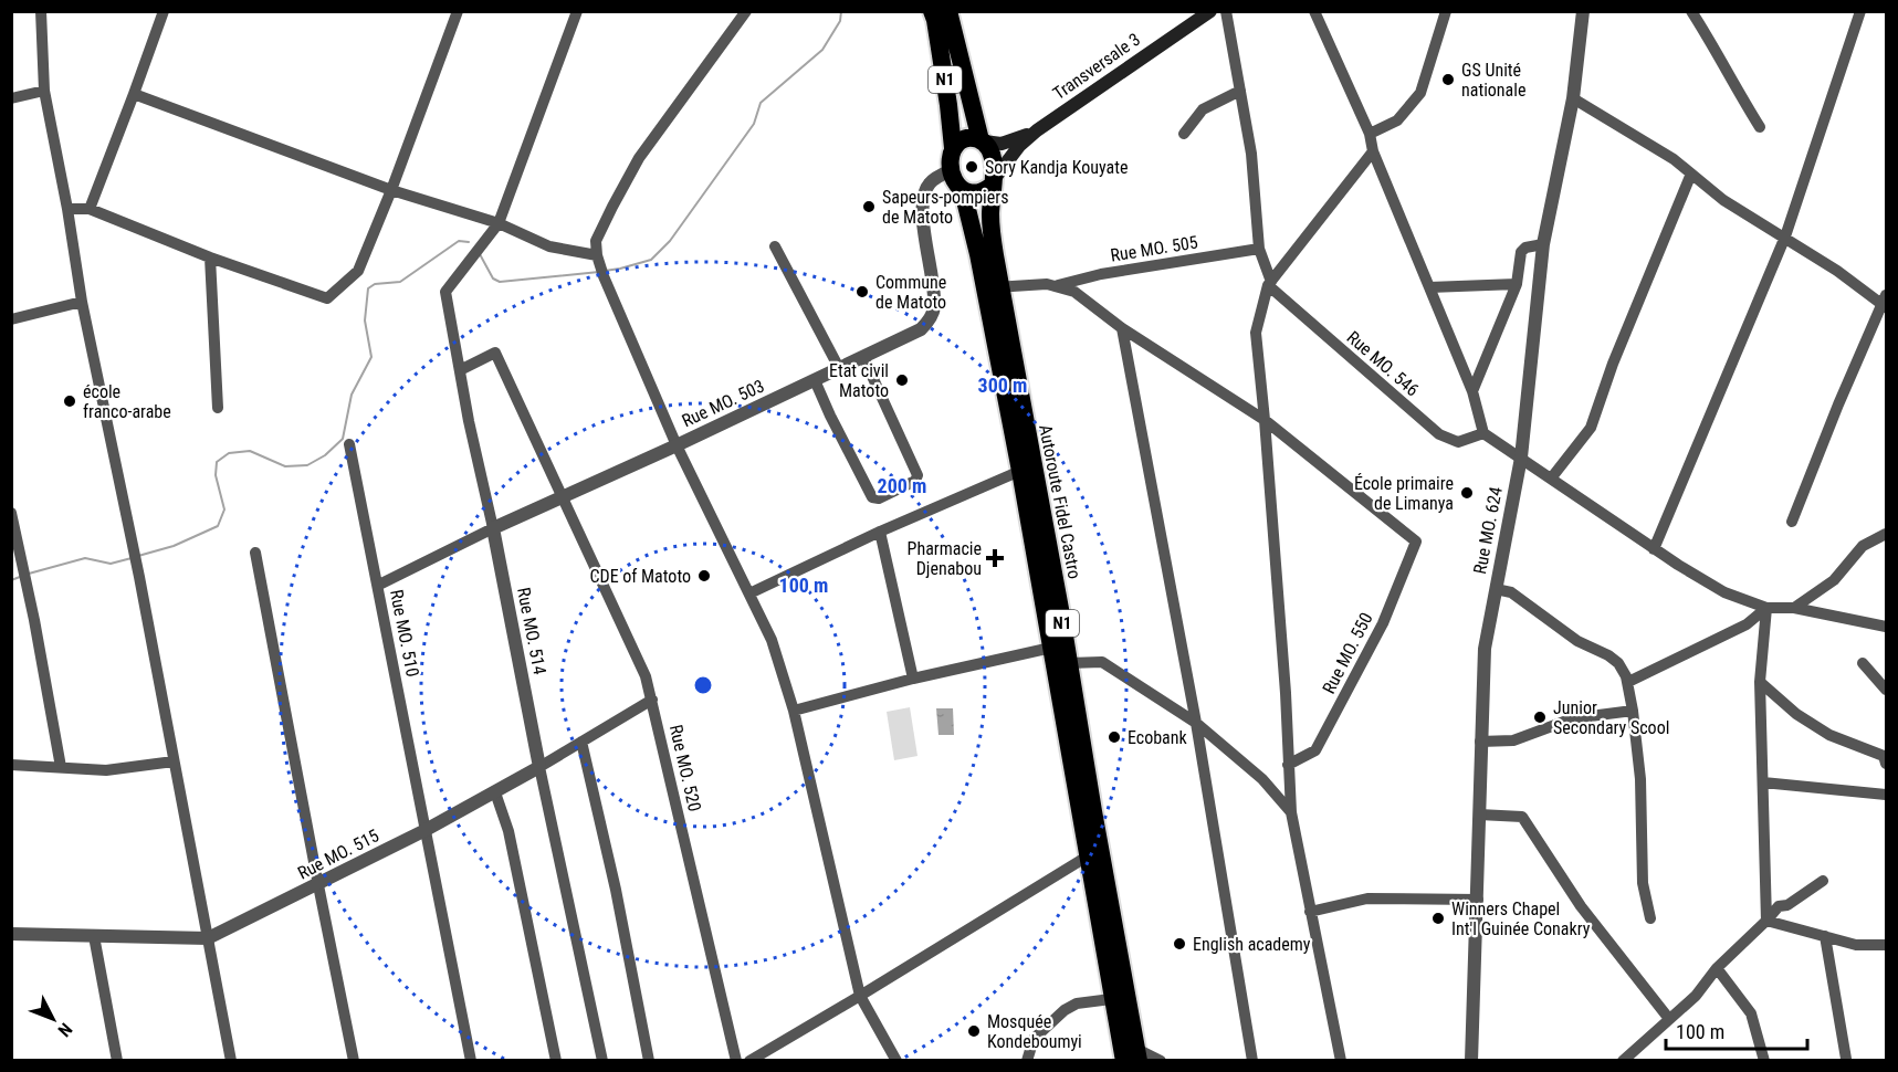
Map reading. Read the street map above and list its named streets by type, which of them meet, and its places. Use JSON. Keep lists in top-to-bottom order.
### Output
{
  "streets": {
    "highway": ["N1", "Autoroute Fidel Castro"],
    "main road": ["Transversale 3"],
    "street": [
      "Rue MO. 505",
      "Rue MO. 546",
      "Rue MO. 503",
      "Rue MO. 624",
      "Rue MO. 514",
      "Rue MO. 510",
      "Rue MO. 550",
      "Rue MO. 520",
      "Rue MO. 515"
    ]
  },
  "crossings": [
    ["Transversale 3", "N1"],
    ["Transversale 3", "Rue MO. 503"],
    ["Transversale 3", "Autoroute Fidel Castro"],
    ["N1", "Rue MO. 503"],
    ["N1", "Autoroute Fidel Castro"],
    ["Rue MO. 503", "Autoroute Fidel Castro"],
    ["Rue MO. 503", "Rue MO. 514"],
    ["Rue MO. 503", "Rue MO. 510"],
    ["Rue MO. 503", "Rue MO. 520"],
    ["Rue MO. 514", "Rue MO. 520"],
    ["Rue MO. 514", "Rue MO. 515"],
    ["Rue MO. 510", "Rue MO. 515"],
    ["Rue MO. 520", "Rue MO. 515"]
  ],
  "places": {
    "other": [
      "GS Unité nationale",
      "Sory Kandja Kouyate",
      "Sapeurs-pompiers de Matoto",
      "Commune de Matoto",
      "Etat civil Matoto",
      "école franco-arabe",
      "École primaire de Limanya",
      "CDE of Matoto",
      "Junior Secondary Scool",
      "Ecobank",
      "Winners Chapel Int'l Guinée Conakry",
      "English academy",
      "Mosquée Kondeboumyi"
    ],
    "health": ["Pharmacie Djenabou"]
  },
  "scale_bar": "100 m",
  "north": "bottom right",
  "rings": ["300 m", "200 m", "100 m"]
}
